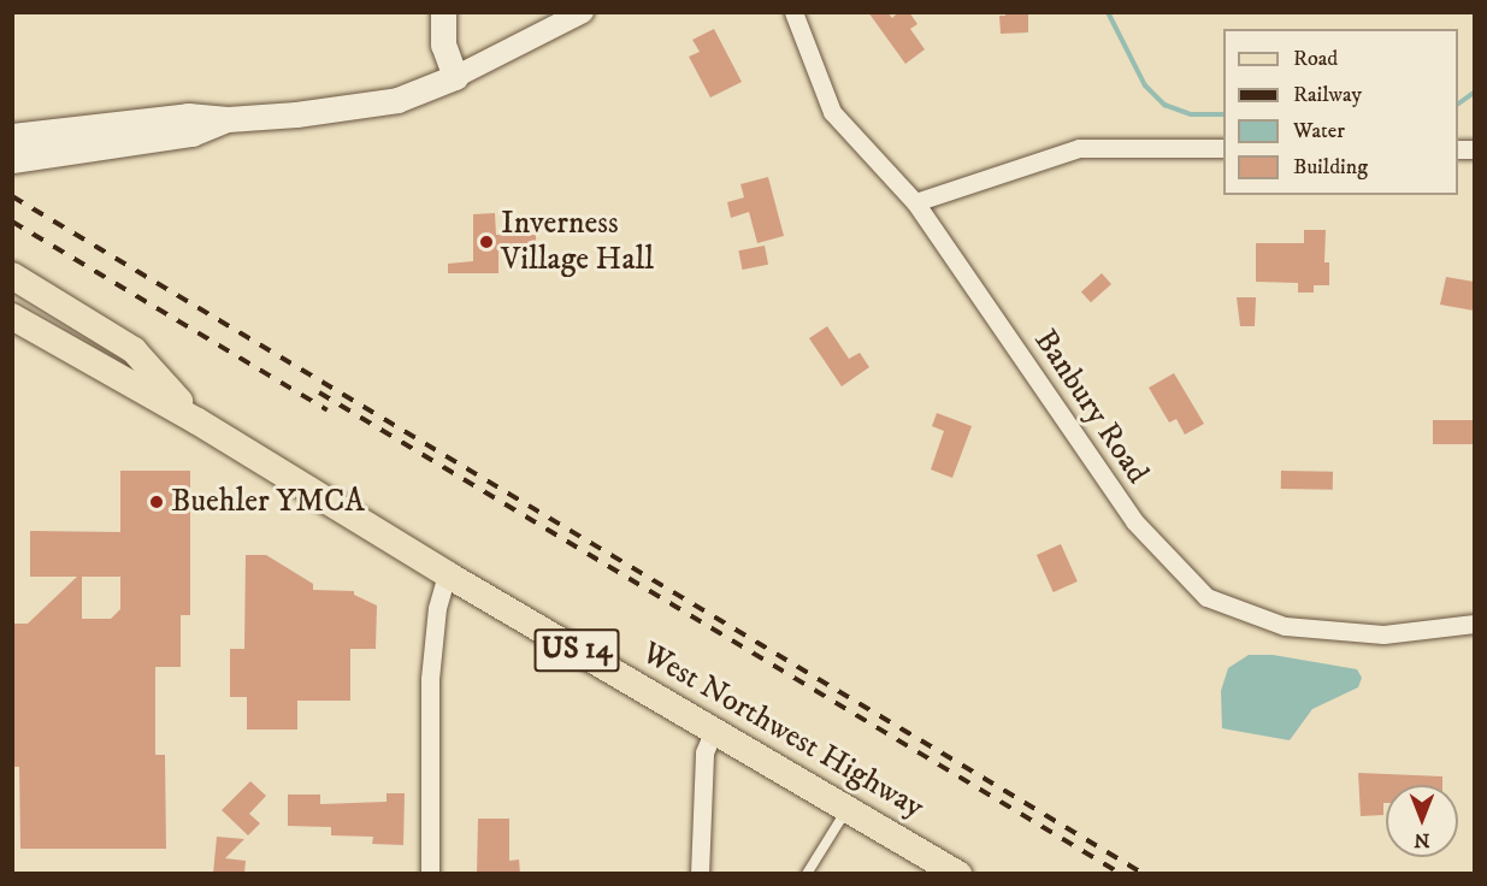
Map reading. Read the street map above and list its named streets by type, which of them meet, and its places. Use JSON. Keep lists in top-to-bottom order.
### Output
{
  "streets": {
    "main road": ["US 14", "West Northwest Highway"],
    "street": ["Banbury Road"]
  },
  "places": ["Inverness Village Hall", "Buehler YMCA"],
  "legend": [
    "Road",
    "Railway",
    "Water",
    "Building"
  ],
  "north": "bottom"
}
